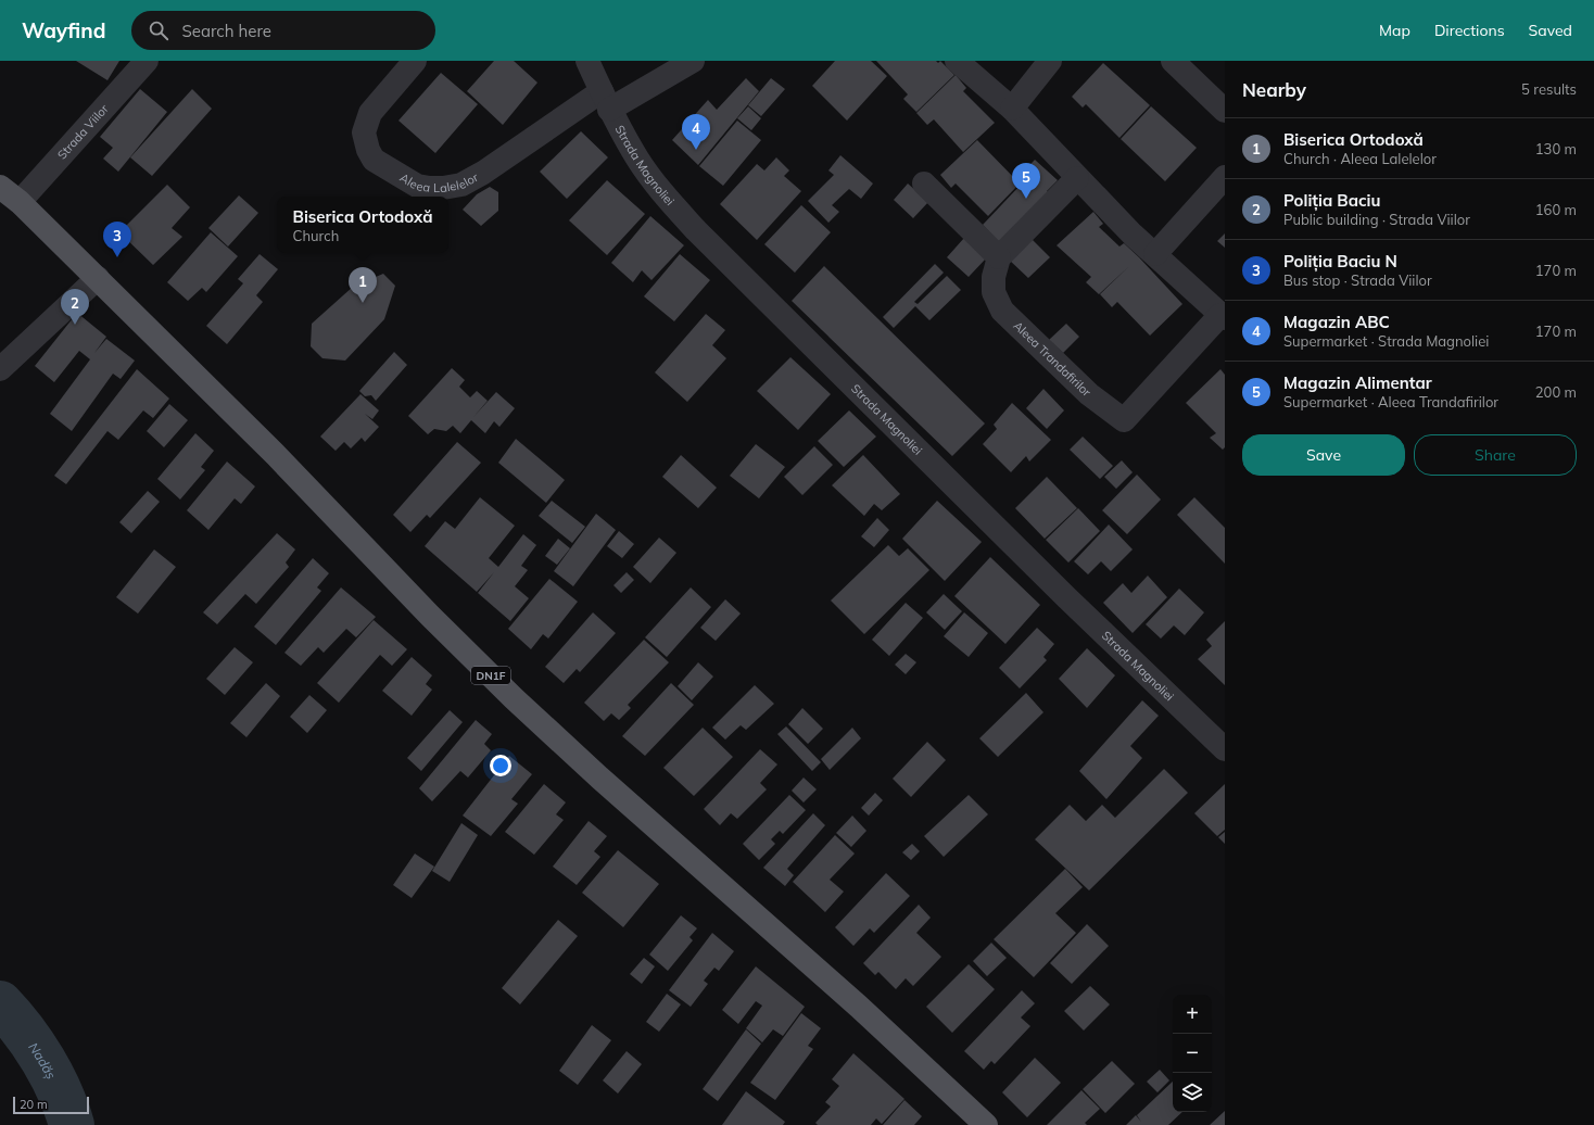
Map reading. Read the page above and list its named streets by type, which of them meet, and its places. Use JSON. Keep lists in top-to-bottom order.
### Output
{
  "streets": {
    "main road": ["DN1F"],
    "street": [
      "Strada Viilor",
      "Strada Magnoliei",
      "Aleea Lalelelor",
      "Aleea Trandafirilor"
    ]
  },
  "crossings": [
    ["Strada Viilor", "DN1F"],
    ["Strada Magnoliei", "Aleea Lalelelor"]
  ],
  "water": ["Nadăș"],
  "scale_bar": "20 m",
  "page": {
    "header": "Wayfind",
    "search": "Search here",
    "nav": ["Map", "Directions", "Saved"],
    "heading": ["Nearby", "5 results"],
    "pins": [
      "4",
      "5",
      "3",
      "1",
      "2"
    ],
    "list": [
      {
        "mark": "1",
        "name": "Biserica Ortodoxă",
        "note": "Church · Aleea Lalelelor",
        "value": "130 m"
      },
      {
        "mark": "2",
        "name": "Poliția Baciu",
        "note": "Public building · Strada Viilor",
        "value": "160 m"
      },
      {
        "mark": "3",
        "name": "Poliția Baciu N",
        "note": "Bus stop · Strada Viilor",
        "value": "170 m"
      },
      {
        "mark": "4",
        "name": "Magazin ABC",
        "note": "Supermarket · Strada Magnoliei",
        "value": "170 m"
      },
      {
        "mark": "5",
        "name": "Magazin Alimentar",
        "note": "Supermarket · Aleea Trandafirilor",
        "value": "200 m"
      }
    ],
    "popup": ["Biserica Ortodoxă", "Church"],
    "buttons": ["Save", "Share"],
    "map_buttons": ["+", "−"],
    "scale": "20 m"
  }
}
